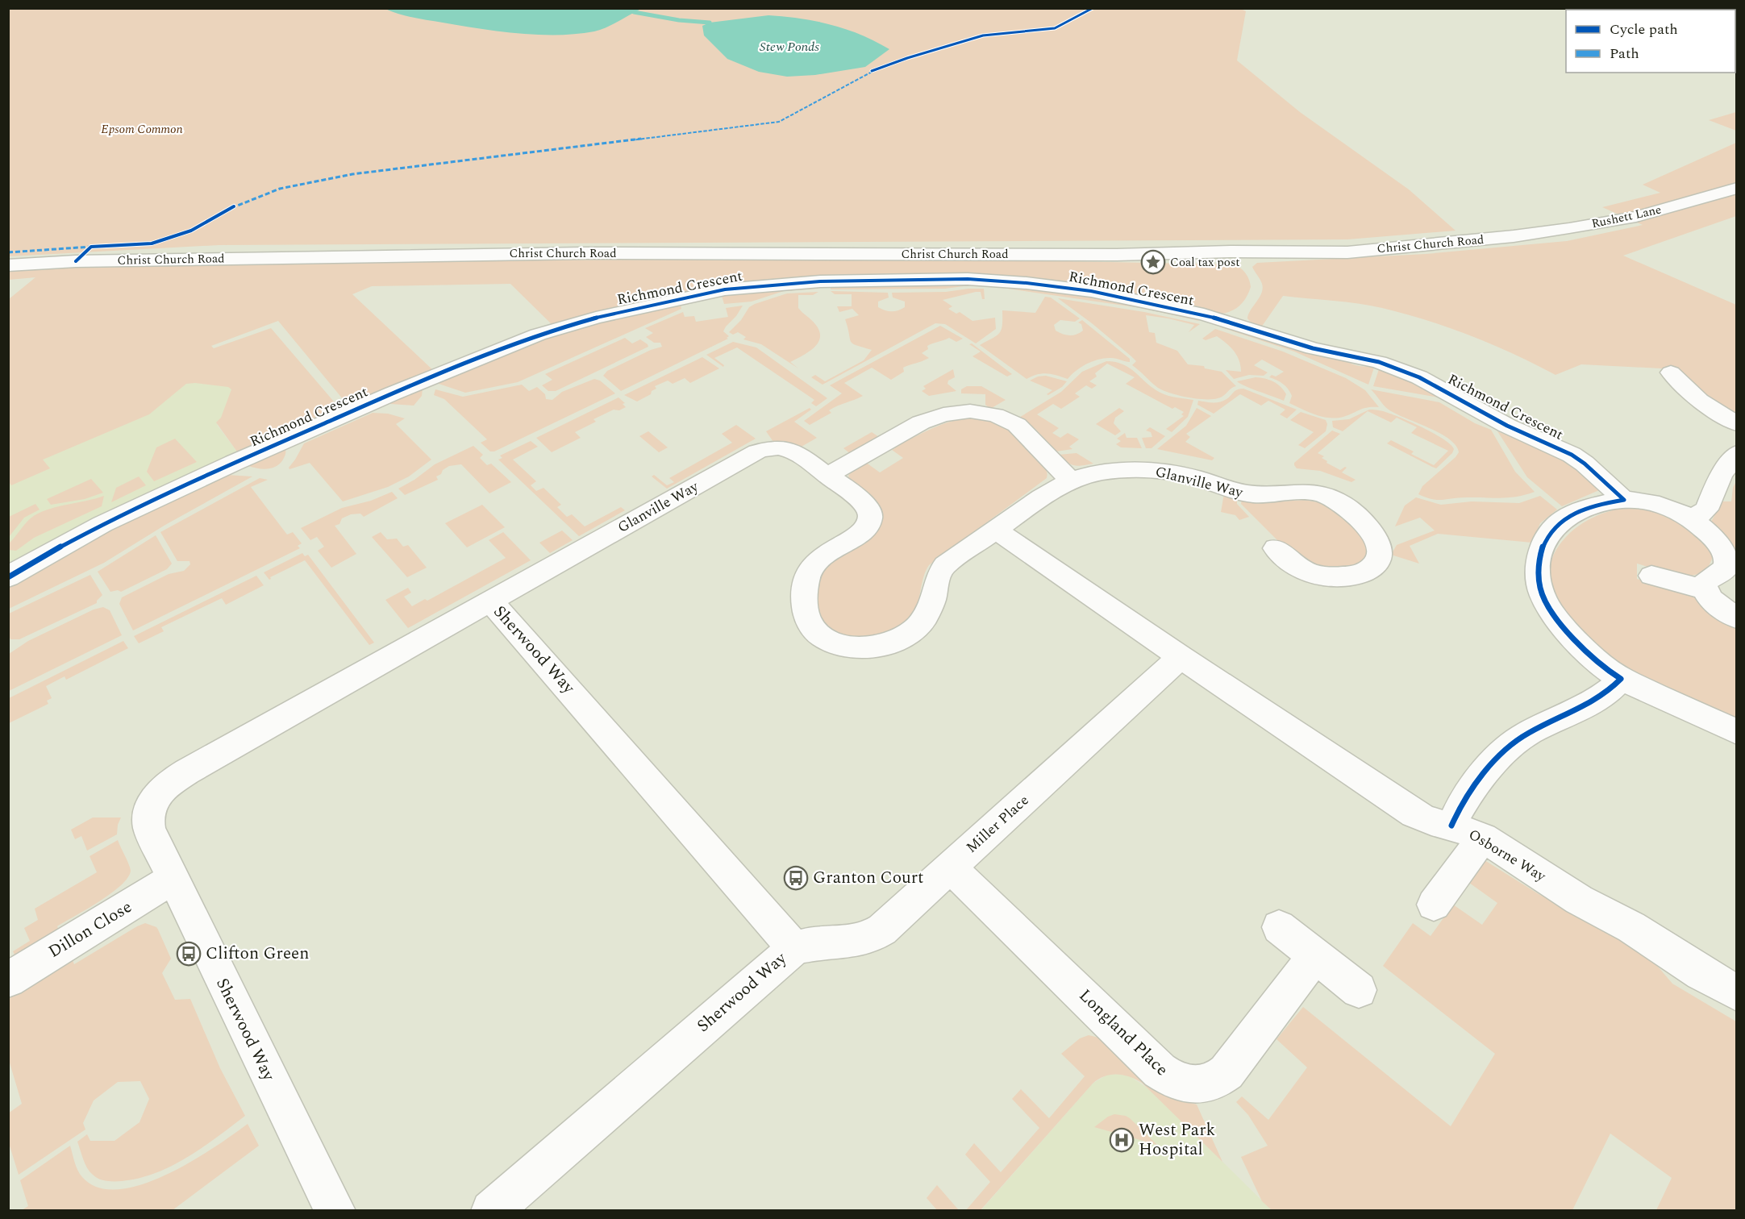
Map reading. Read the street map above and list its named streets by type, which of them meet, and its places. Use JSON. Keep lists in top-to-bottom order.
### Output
{
  "streets": {
    "street": [
      "Rushett Lane",
      "Christ Church Road",
      "Richmond Crescent",
      "Glanville Way",
      "Sherwood Way",
      "Miller Place",
      "Osborne Way",
      "Dillon Close",
      "Longland Place"
    ]
  },
  "crossings": [
    ["Rushett Lane", "Christ Church Road"],
    ["Glanville Way", "Sherwood Way"],
    ["Sherwood Way", "Miller Place"],
    ["Sherwood Way", "Dillon Close"],
    ["Miller Place", "Osborne Way"],
    ["Miller Place", "Longland Place"]
  ],
  "water": ["Stew Ponds"],
  "parks": ["Epsom Common"],
  "places": {
    "place": ["Coal tax post"],
    "bus stop": ["Granton Court", "Clifton Green"],
    "hospital": ["West Park Hospital"]
  },
  "legend": ["Cycle path", "Path"]
}
